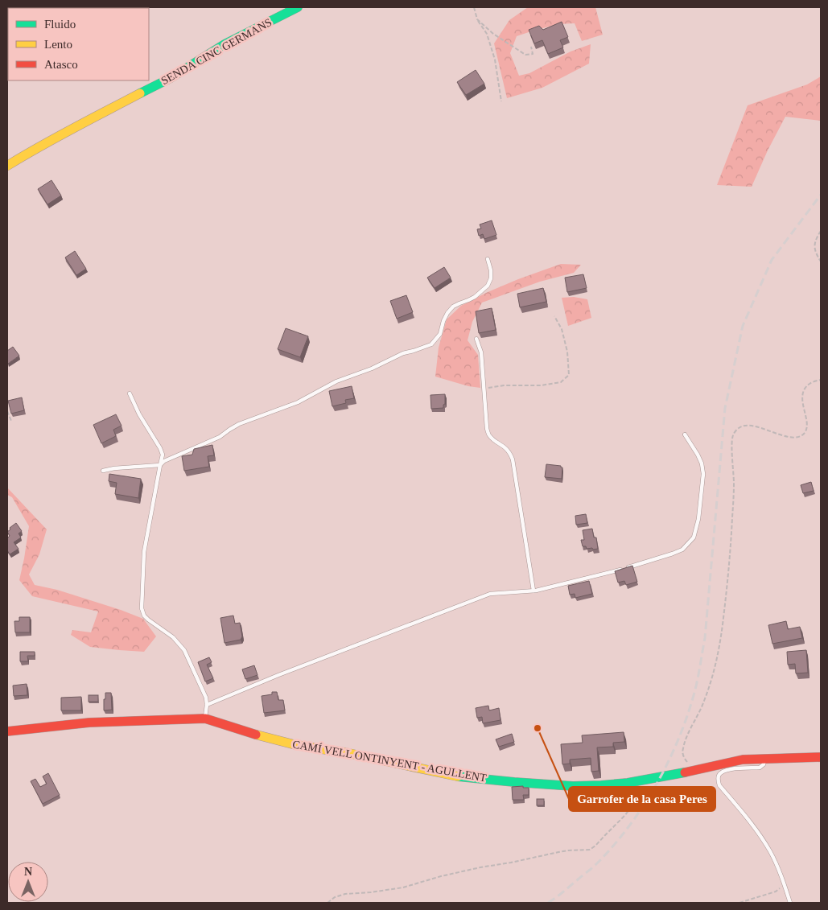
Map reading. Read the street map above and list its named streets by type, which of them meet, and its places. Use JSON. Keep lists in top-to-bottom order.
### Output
{
  "streets": {
    "street": ["SENDA CINC GERMANS", "CAMÍ VELL ONTINYENT - AGULLENT"]
  },
  "places": ["Garrofer de la casa Peres"],
  "legend": ["Fluido", "Lento", "Atasco"],
  "north": "top"
}
